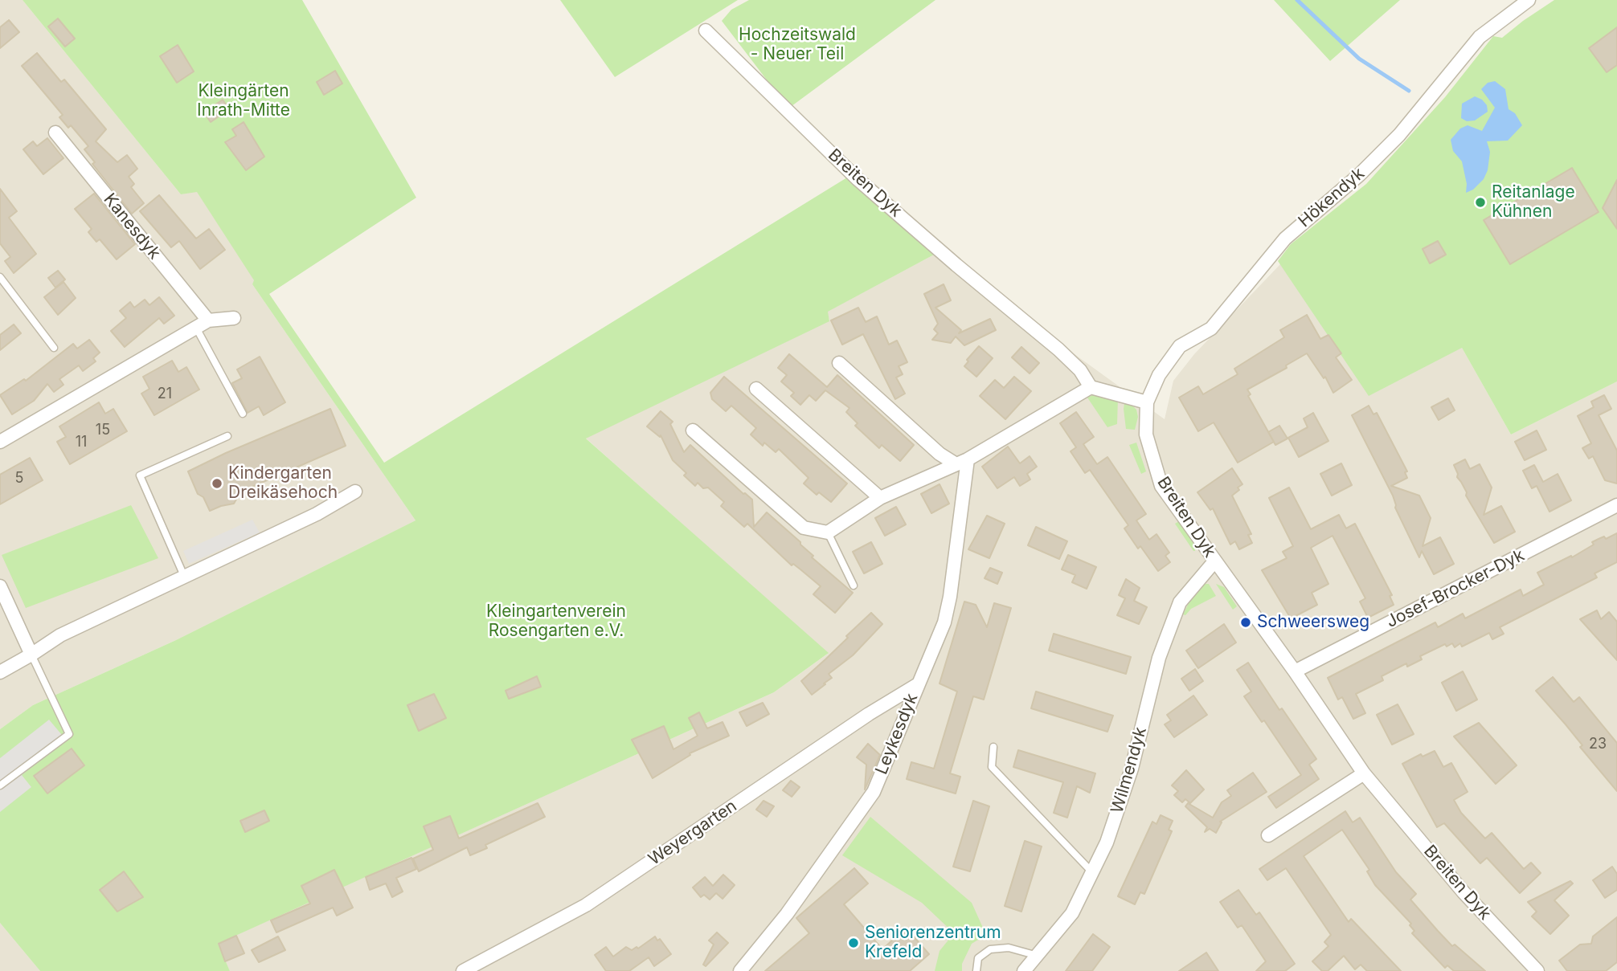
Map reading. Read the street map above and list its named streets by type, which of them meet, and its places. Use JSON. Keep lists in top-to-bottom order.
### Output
{
  "streets": {
    "street": [
      "Breiten Dyk",
      "Hökendyk",
      "Kanesdyk",
      "Josef-Brocker-Dyk",
      "Leykesdyk",
      "Wilmendyk",
      "Weyergarten"
    ]
  },
  "crossings": [
    ["Breiten Dyk", "Hökendyk"],
    ["Breiten Dyk", "Josef-Brocker-Dyk"],
    ["Breiten Dyk", "Wilmendyk"],
    ["Leykesdyk", "Weyergarten"]
  ],
  "parks": ["Hochzeitswald - Neuer Teil", "Kleingärten Inrath-Mitte", "Kleingartenverein Rosengarten e.V."],
  "places": [
    "Reitanlage Kühnen",
    "Kindergarten Dreikäsehoch",
    "Schweersweg",
    "Seniorenzentrum Krefeld"
  ],
  "house_numbers": [
    "21",
    "15",
    "11",
    "5",
    "23"
  ]
}
